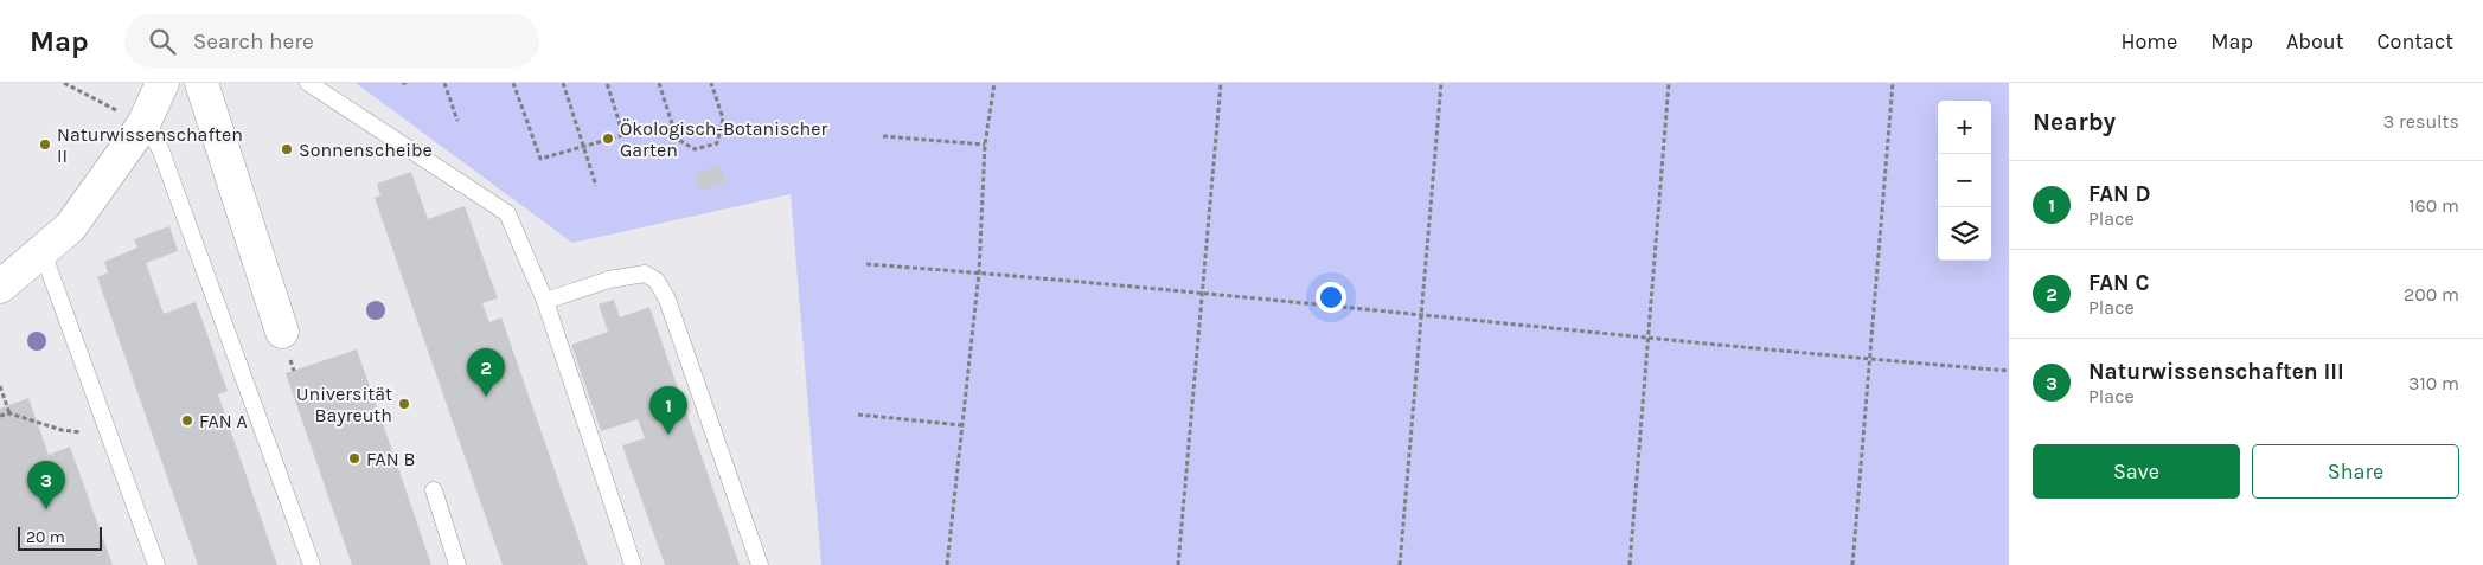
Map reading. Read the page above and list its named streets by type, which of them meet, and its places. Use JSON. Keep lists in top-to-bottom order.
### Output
{
  "places": [
    "Ökologisch-Botanischer Garten",
    "Naturwissenschaften II",
    "Sonnenscheibe",
    "Universität Bayreuth",
    "FAN A",
    "FAN B"
  ],
  "scale_bar": "20 m",
  "page": {
    "header": "Map",
    "search": "Search here",
    "nav": [
      "Home",
      "Map",
      "About",
      "Contact"
    ],
    "heading": ["Nearby", "3 results"],
    "map_buttons": ["+", "−"],
    "list": [
      {
        "mark": "1",
        "name": "FAN D",
        "note": "Place",
        "value": "160 m"
      },
      {
        "mark": "2",
        "name": "FAN C",
        "note": "Place",
        "value": "200 m"
      },
      {
        "mark": "3",
        "name": "Naturwissenschaften III",
        "note": "Place",
        "value": "310 m"
      }
    ],
    "pins": ["2", "1", "3"],
    "buttons": ["Save", "Share"],
    "scale": "20 m"
  }
}
